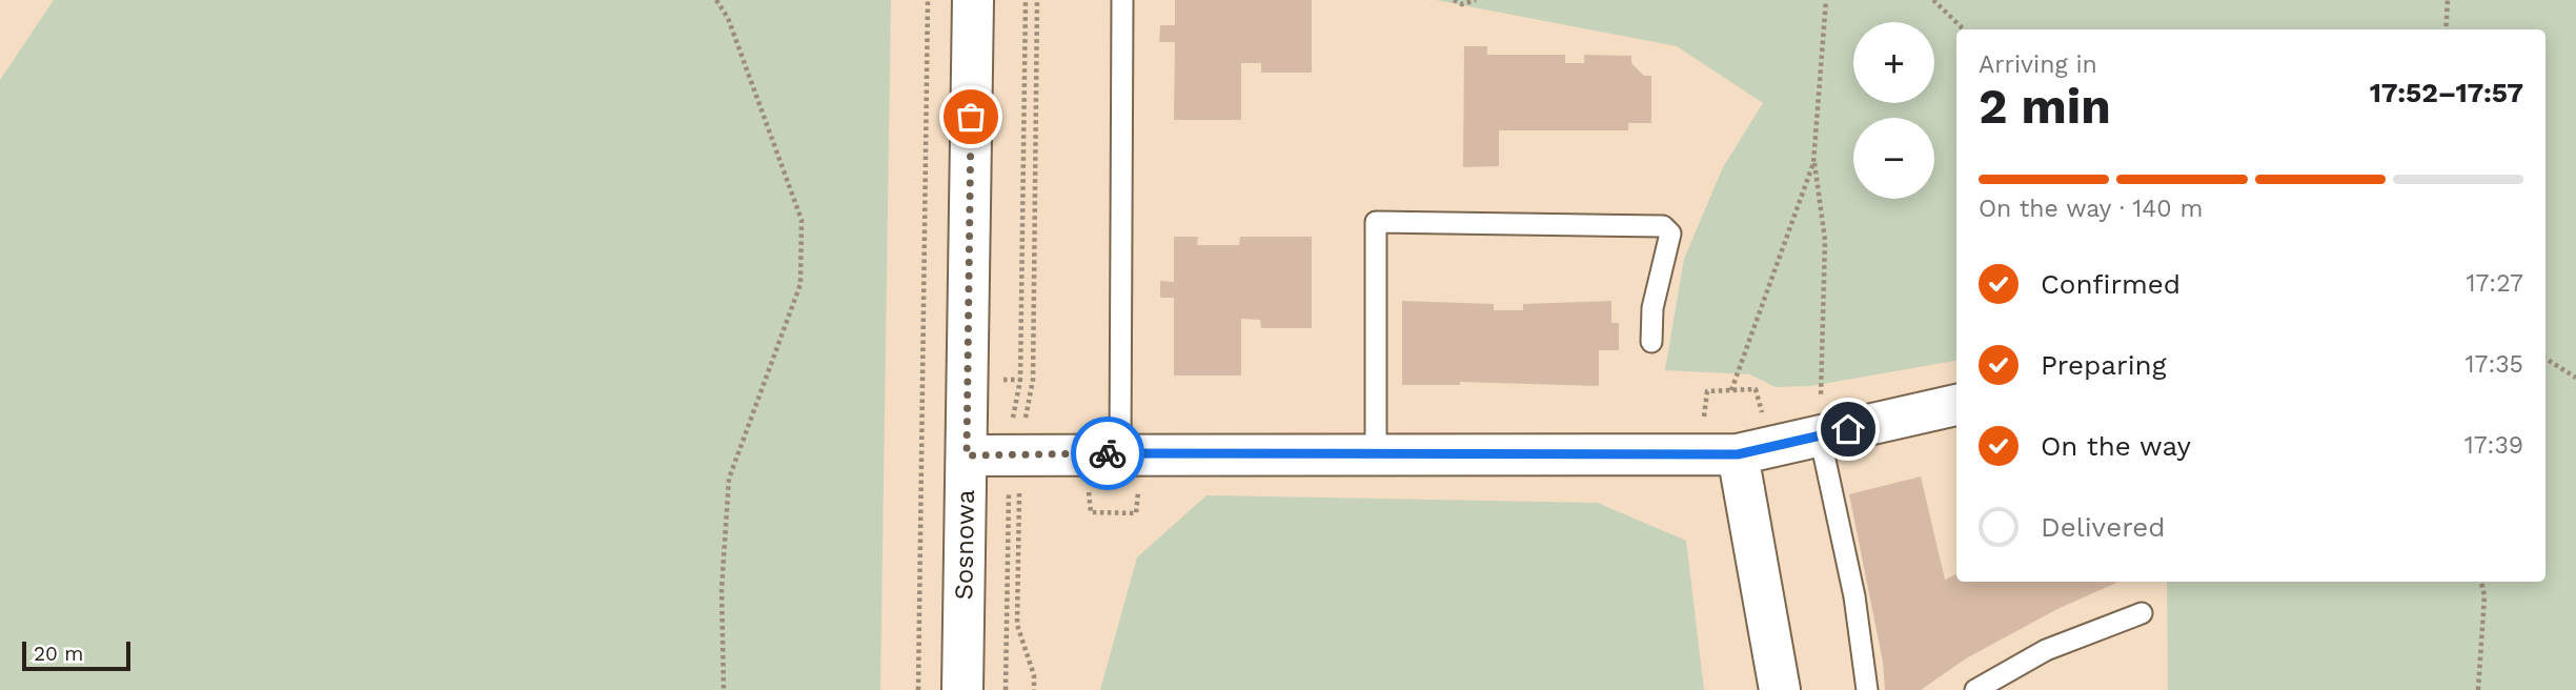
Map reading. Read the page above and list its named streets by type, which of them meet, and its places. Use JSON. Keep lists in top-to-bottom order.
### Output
{
  "streets": {
    "street": ["Sosnowa"]
  },
  "scale_bar": "20 m",
  "page": {
    "map_buttons": ["+", "−"],
    "heading": ["2 min", "Arriving in", "17:52–17:57"],
    "bar": "On the way · 140 m",
    "list": [
      ["Confirmed", "17:27"],
      ["Preparing", "17:35"],
      ["On the way", "17:39"],
      "Delivered"
    ],
    "scale": "20 m"
  }
}
